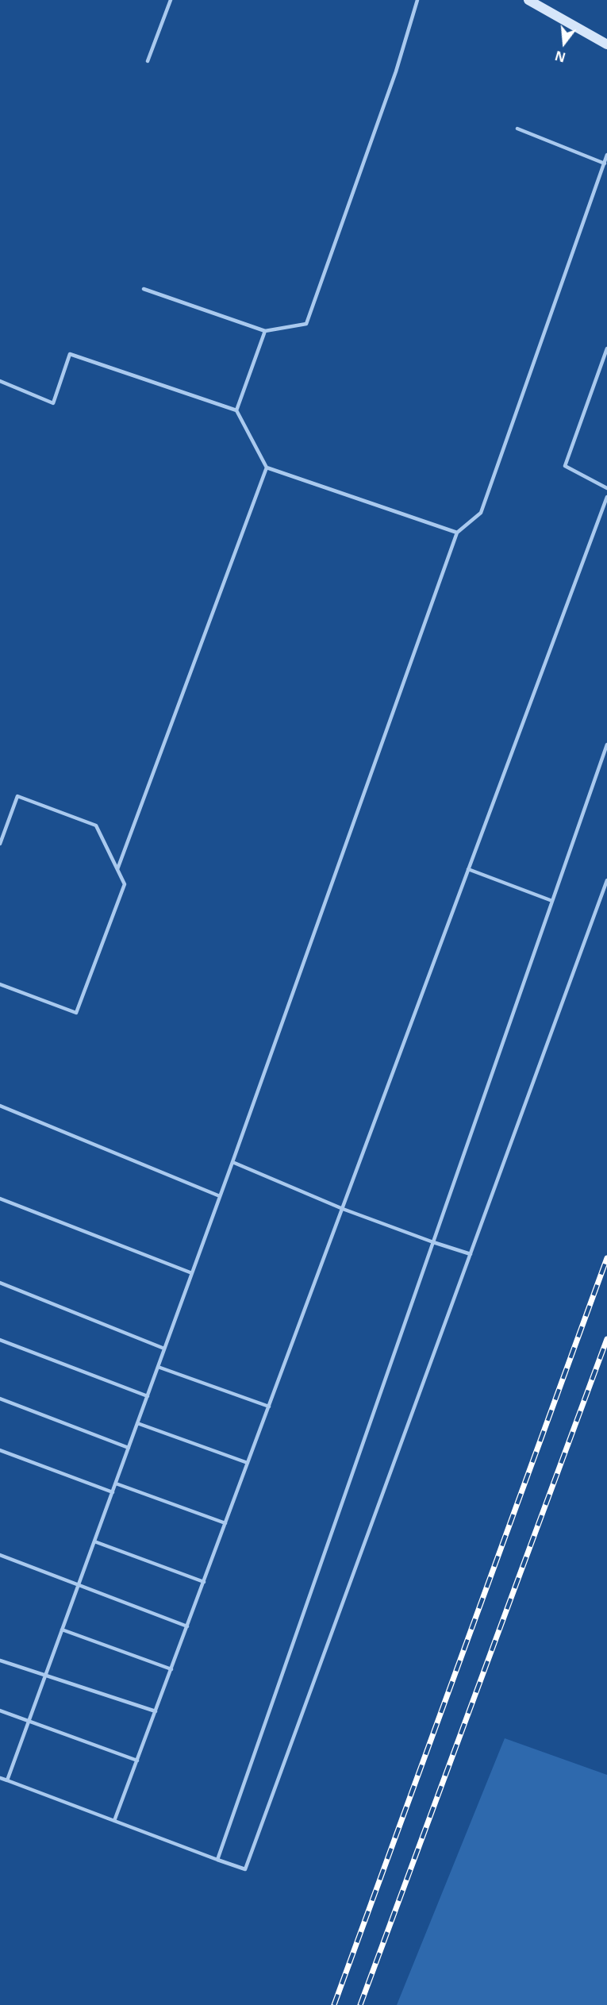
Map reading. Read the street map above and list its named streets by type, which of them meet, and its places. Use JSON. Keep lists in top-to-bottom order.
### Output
{
  "north": "bottom"
}
